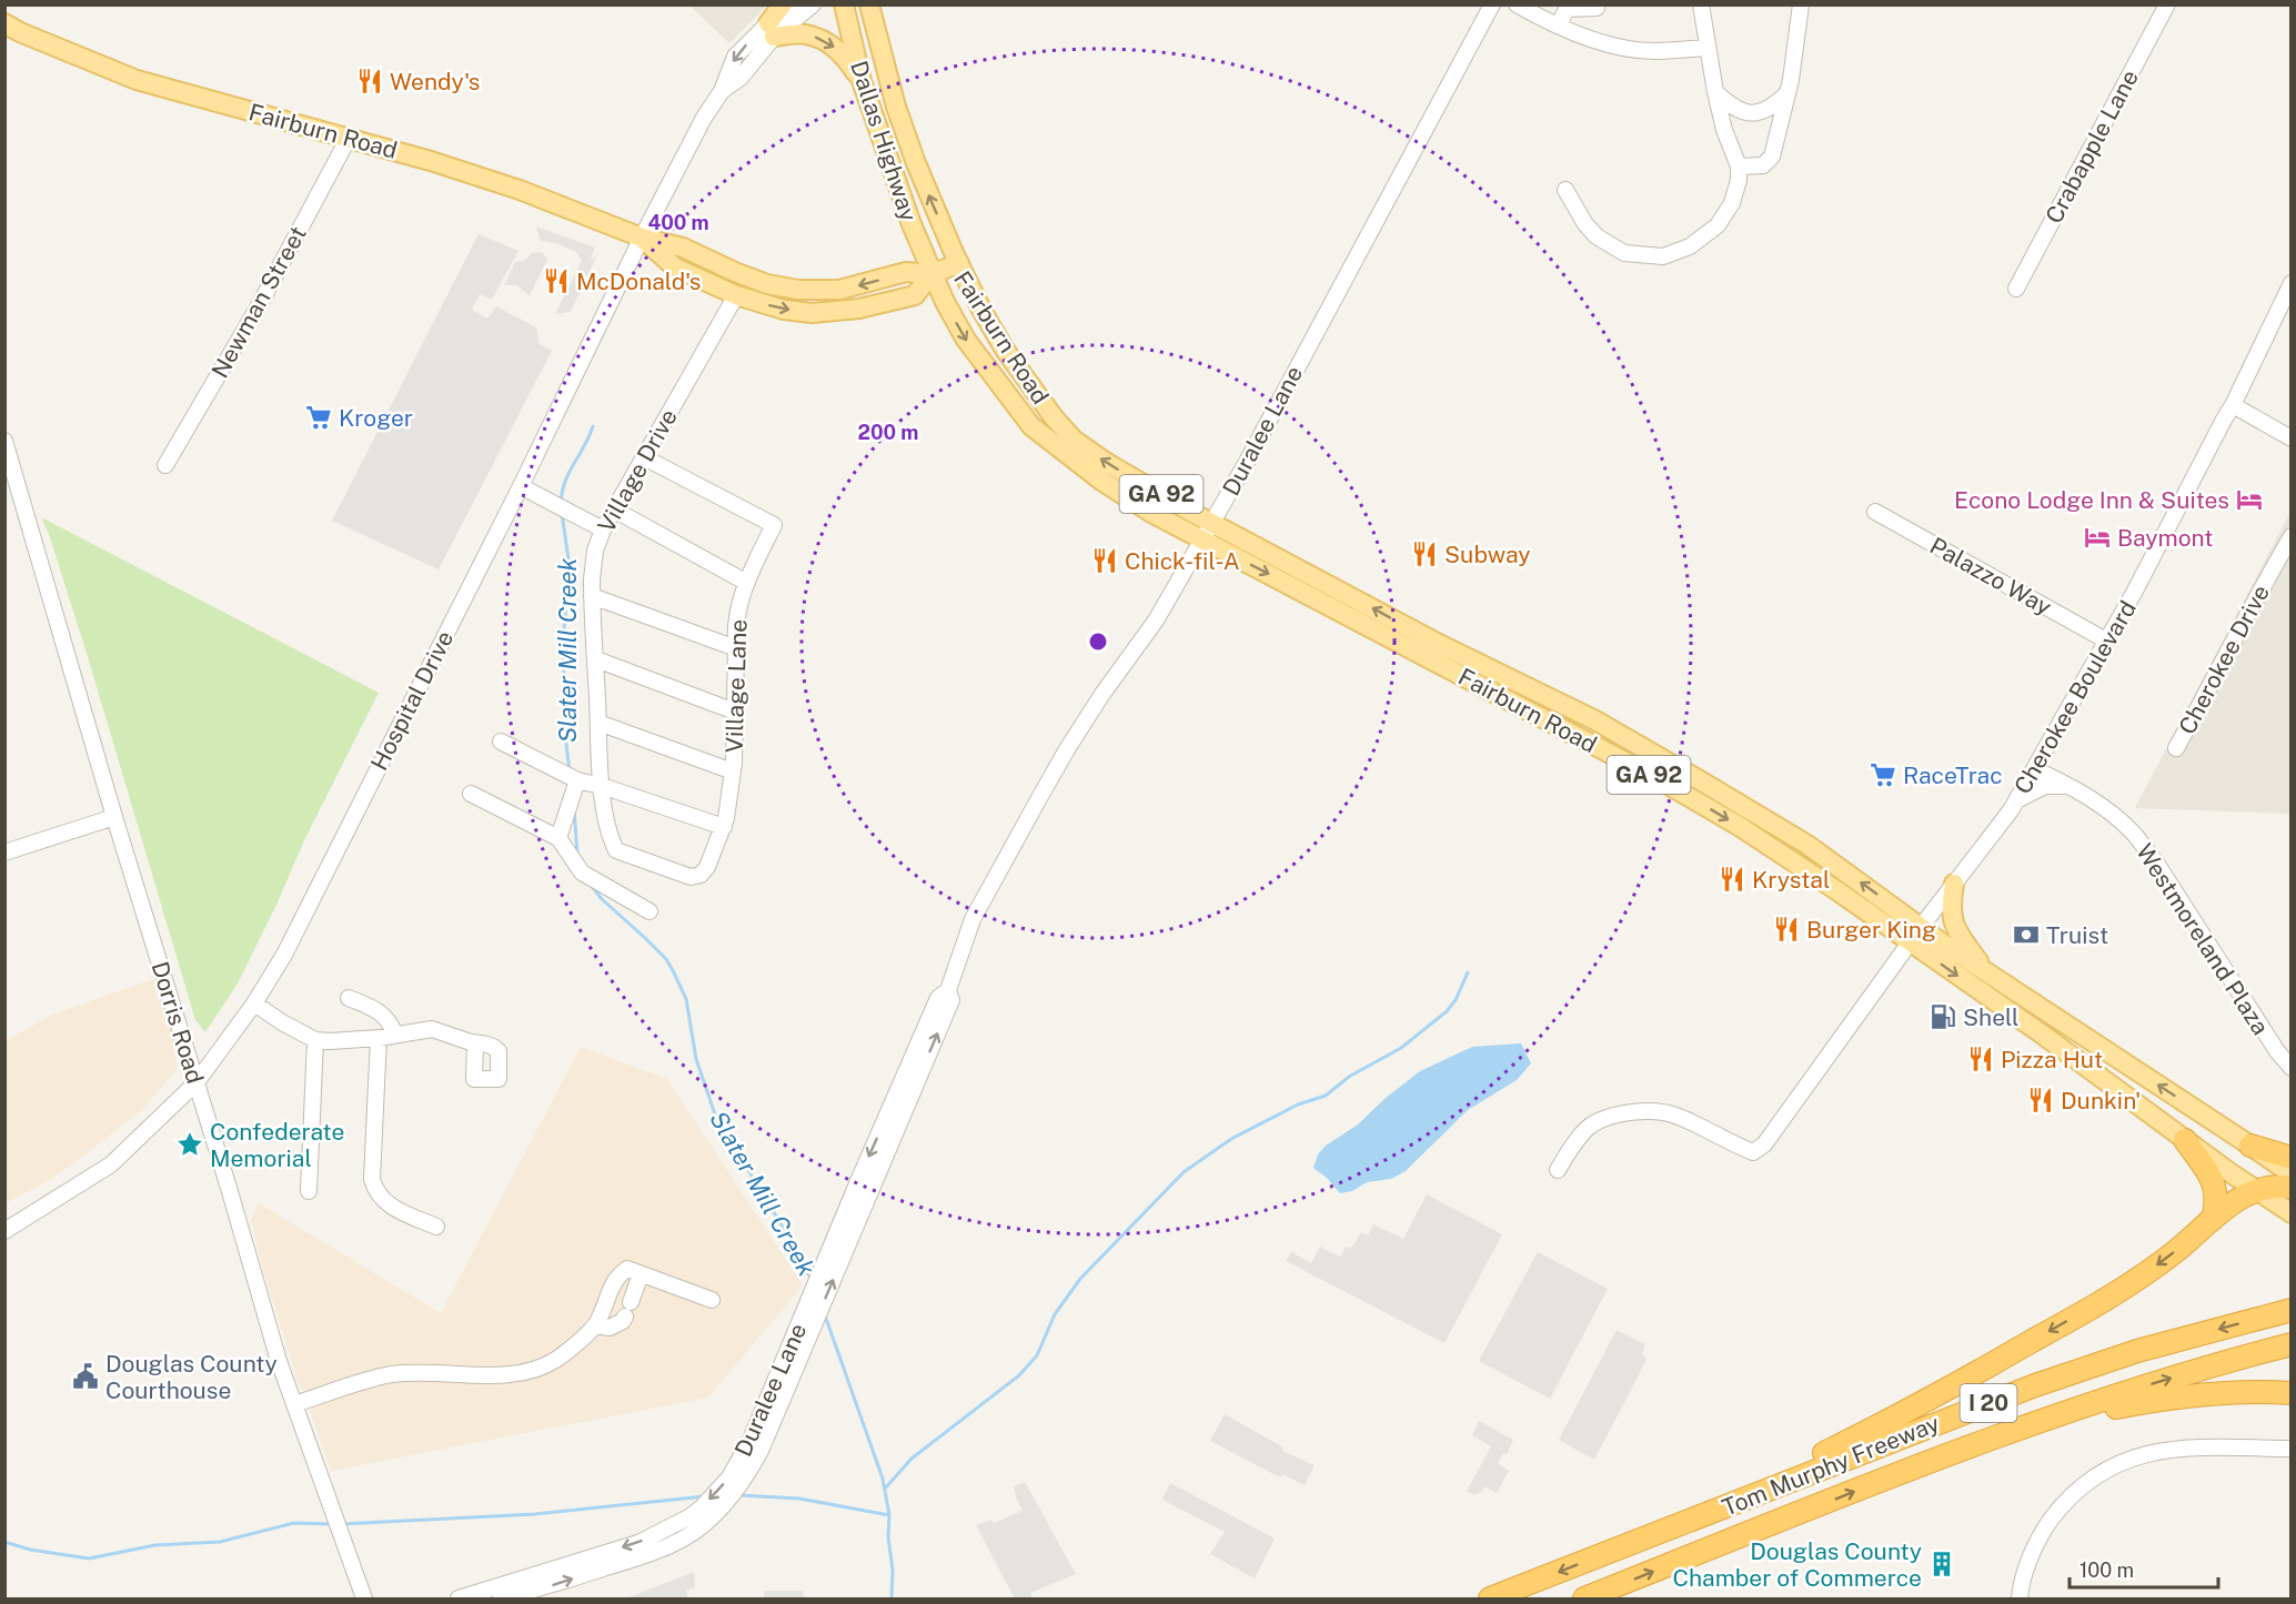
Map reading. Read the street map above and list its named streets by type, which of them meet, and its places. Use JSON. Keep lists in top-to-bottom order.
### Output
{
  "streets": {
    "highway": ["I 20", "Tom Murphy Freeway"],
    "main road": ["Fairburn Road", "Dallas Highway", "GA 92"],
    "street": [
      "Crabapple Lane",
      "Newman Street",
      "Duralee Lane",
      "Village Drive",
      "Palazzo Way",
      "Cherokee Drive",
      "Village Lane",
      "Cherokee Boulevard",
      "Hospital Drive",
      "Westmoreland Plaza",
      "Dorris Road"
    ]
  },
  "crossings": [
    ["Fairburn Road", "Dallas Highway"],
    ["Fairburn Road", "Newman Street"],
    ["Fairburn Road", "Duralee Lane"],
    ["Fairburn Road", "Village Drive"],
    ["Fairburn Road", "Cherokee Boulevard"],
    ["Fairburn Road", "Hospital Drive"],
    ["Village Drive", "Village Lane"],
    ["Palazzo Way", "Cherokee Boulevard"],
    ["Cherokee Boulevard", "Westmoreland Plaza"],
    ["Hospital Drive", "Dorris Road"]
  ],
  "water": ["Slater Mill Creek"],
  "places": {
    "restaurant": [
      "Wendy's",
      "McDonald's",
      "Subway",
      "Chick-fil-A",
      "Krystal",
      "Burger King",
      "Pizza Hut",
      "Dunkin'"
    ],
    "supermarket": ["Kroger", "RaceTrac"],
    "hotel": ["Econo Lodge Inn & Suites", "Baymont"],
    "bank": ["Truist"],
    "fuel station": ["Shell"],
    "place": ["Confederate Memorial"],
    "public building": ["Douglas County Courthouse"],
    "building": ["Douglas County Chamber of Commerce"]
  },
  "scale_bar": "100 m",
  "rings": ["400 m", "200 m"]
}
